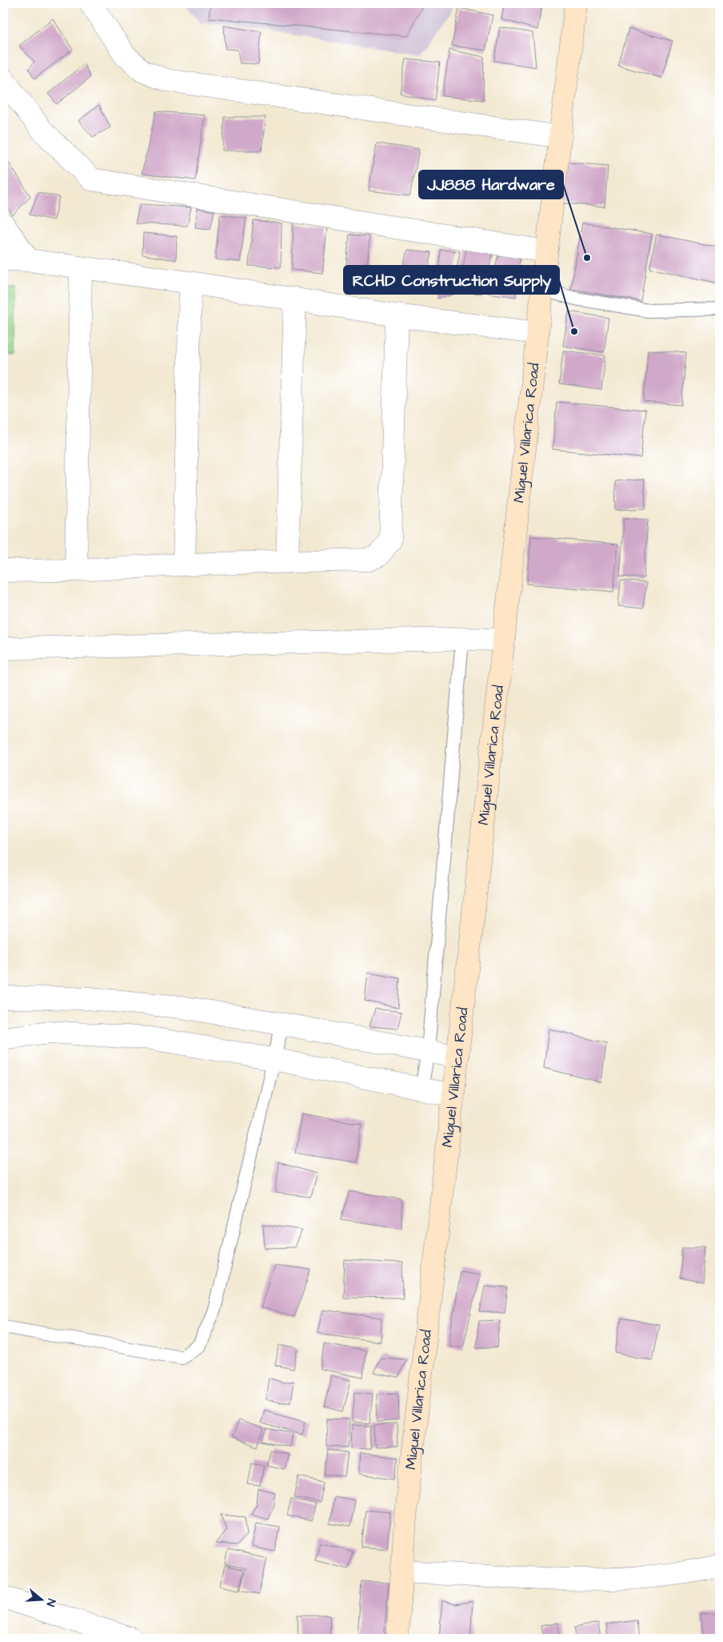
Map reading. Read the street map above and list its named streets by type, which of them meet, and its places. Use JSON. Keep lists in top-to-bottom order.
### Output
{
  "streets": {
    "main road": ["Miguel Villarica Road"]
  },
  "places": ["JJ888 Hardware", "RCHD Construction Supply"],
  "north": "right"
}
